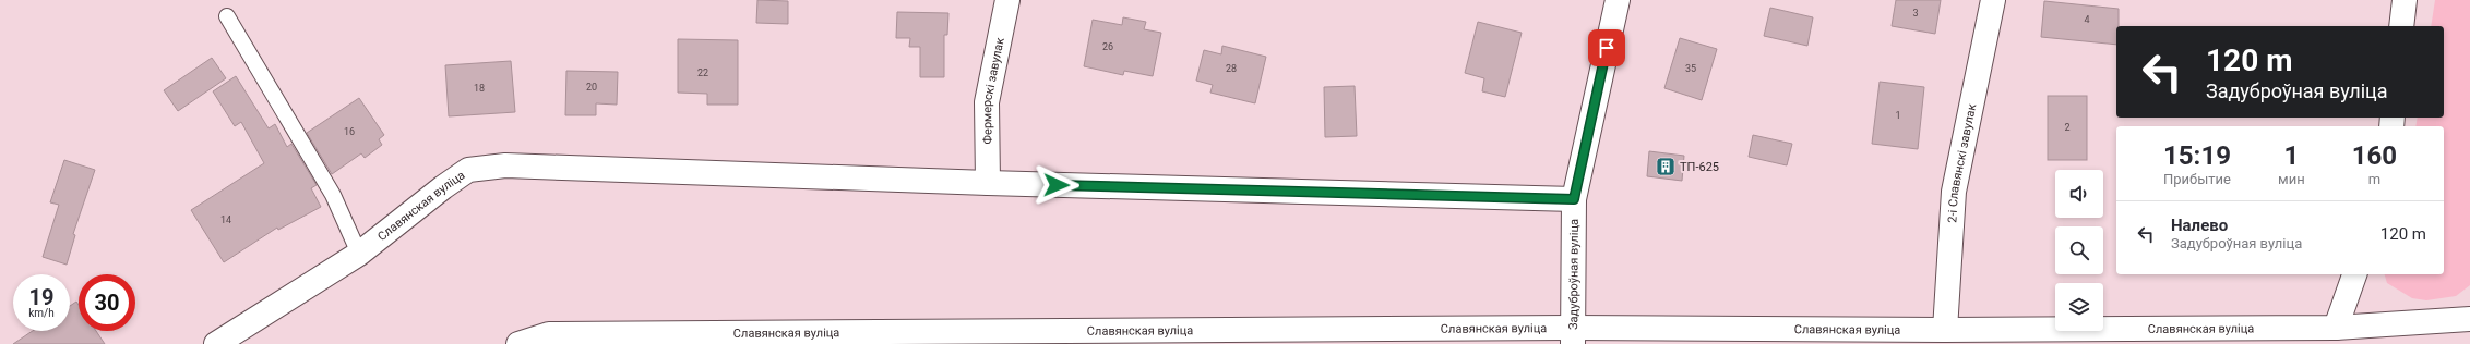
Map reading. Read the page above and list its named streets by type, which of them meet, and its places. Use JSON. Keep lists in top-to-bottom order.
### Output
{
  "streets": {
    "street": [
      "Фермерскі завулак",
      "2-і Славянскі завулак",
      "Славянская вуліца",
      "Задуброўная вуліца"
    ]
  },
  "crossings": [
    ["Фермерскі завулак", "Славянская вуліца"],
    ["2-і Славянскі завулак", "Славянская вуліца"],
    ["Славянская вуліца", "Задуброўная вуліца"]
  ],
  "places": {
    "building": ["ТП-625"]
  },
  "house_numbers": [
    "3",
    "4",
    "26",
    "28",
    "35",
    "22",
    "20",
    "18",
    "1",
    "2",
    "16",
    "14"
  ],
  "page": {
    "turn": ["120 m", "Задуброўная вуліца"],
    "eta": [
      "15:19",
      "Прибытие",
      "1",
      "мин",
      "160",
      "m"
    ],
    "list": [
      {
        "name": "Налево",
        "note": "Задуброўная вуліца",
        "value": "120 m"
      }
    ],
    "speed": "19 km/h",
    "limit": "30"
  }
}
